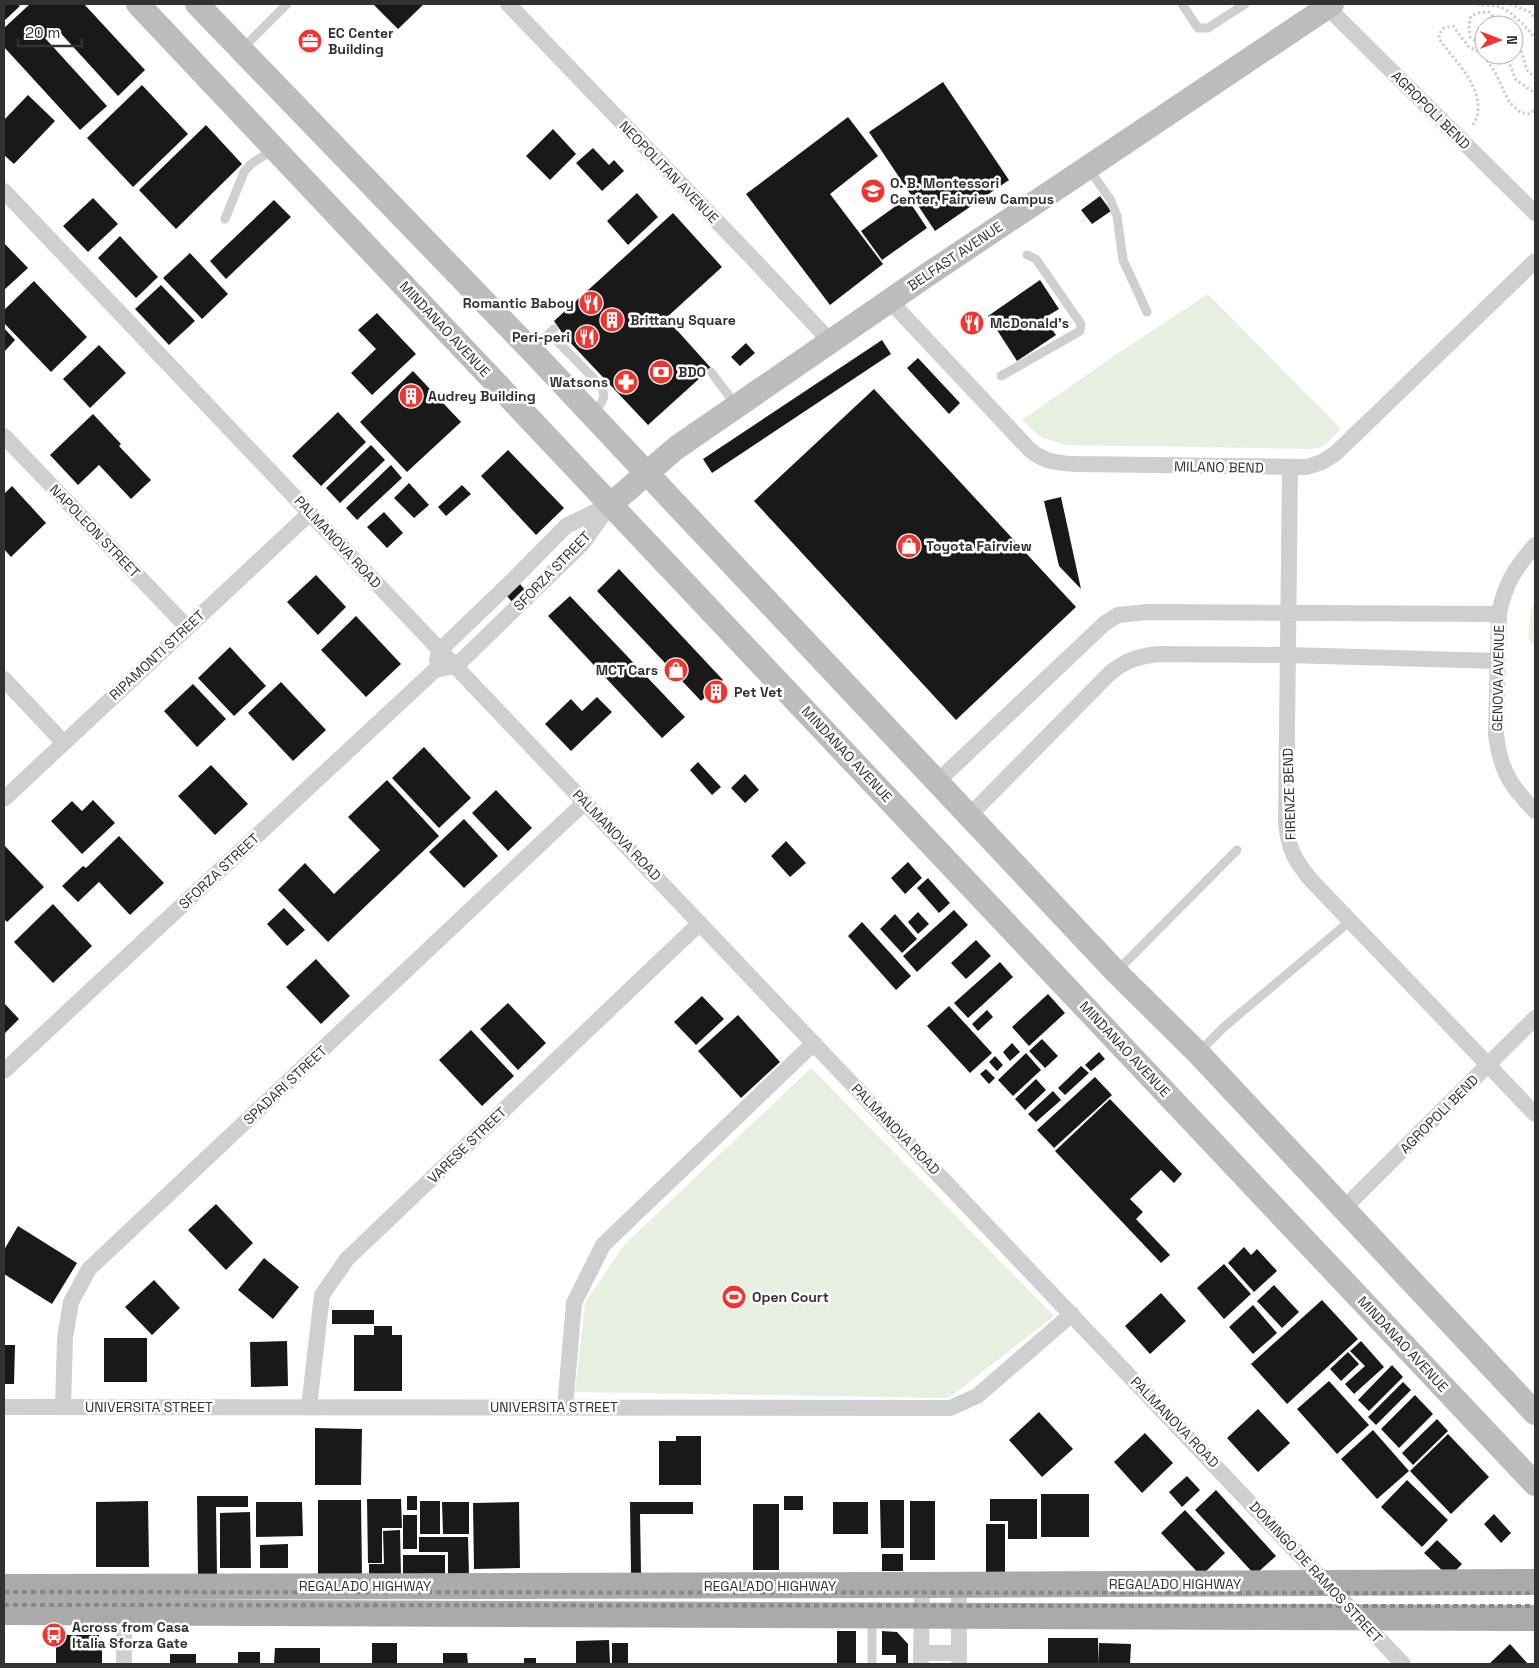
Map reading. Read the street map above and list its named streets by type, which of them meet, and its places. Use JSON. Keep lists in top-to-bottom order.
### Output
{
  "streets": {
    "main road": ["BELFAST AVENUE", "MINDANAO AVENUE", "REGALADO HIGHWAY"],
    "street": [
      "AGROPOLI BEND",
      "NEOPOLITAN AVENUE",
      "MILANO BEND",
      "NAPOLEON STREET",
      "PALMANOVA ROAD",
      "SFORZA STREET",
      "RIPAMONTI STREET",
      "GENOVA AVENUE",
      "FIRENZE BEND",
      "SPADARI STREET",
      "VARESE STREET",
      "UNIVERSITA STREET",
      "DOMINGO DE RAMOS STREET"
    ]
  },
  "crossings": [
    ["AGROPOLI BEND", "BELFAST AVENUE"],
    ["AGROPOLI BEND", "FIRENZE BEND"],
    ["NEOPOLITAN AVENUE", "BELFAST AVENUE"],
    ["BELFAST AVENUE", "MINDANAO AVENUE"],
    ["BELFAST AVENUE", "MILANO BEND"],
    ["BELFAST AVENUE", "SFORZA STREET"],
    ["MINDANAO AVENUE", "SFORZA STREET"],
    ["MILANO BEND", "FIRENZE BEND"],
    ["NAPOLEON STREET", "RIPAMONTI STREET"],
    ["PALMANOVA ROAD", "SFORZA STREET"],
    ["PALMANOVA ROAD", "RIPAMONTI STREET"],
    ["PALMANOVA ROAD", "SPADARI STREET"],
    ["PALMANOVA ROAD", "VARESE STREET"],
    ["PALMANOVA ROAD", "UNIVERSITA STREET"],
    ["PALMANOVA ROAD", "DOMINGO DE RAMOS STREET"],
    ["SPADARI STREET", "UNIVERSITA STREET"],
    ["VARESE STREET", "UNIVERSITA STREET"],
    ["DOMINGO DE RAMOS STREET", "REGALADO HIGHWAY"]
  ],
  "places": {
    "office": ["EC Center Building"],
    "school or university": ["O. B. Montessori Center, Fairview Campus"],
    "restaurant": ["Romantic Baboy", "McDonald's", "Peri-peri"],
    "building": ["Brittany Square", "Audrey Building", "Pet Vet"],
    "bank": ["BDO"],
    "pharmacy": ["Watsons"],
    "shop": ["Toyota Fairview", "MCT Cars"],
    "sports": ["Open Court"],
    "bus stop": ["Across from Casa Italia Sforza Gate"]
  },
  "scale_bar": "20 m",
  "north": "right"
}
